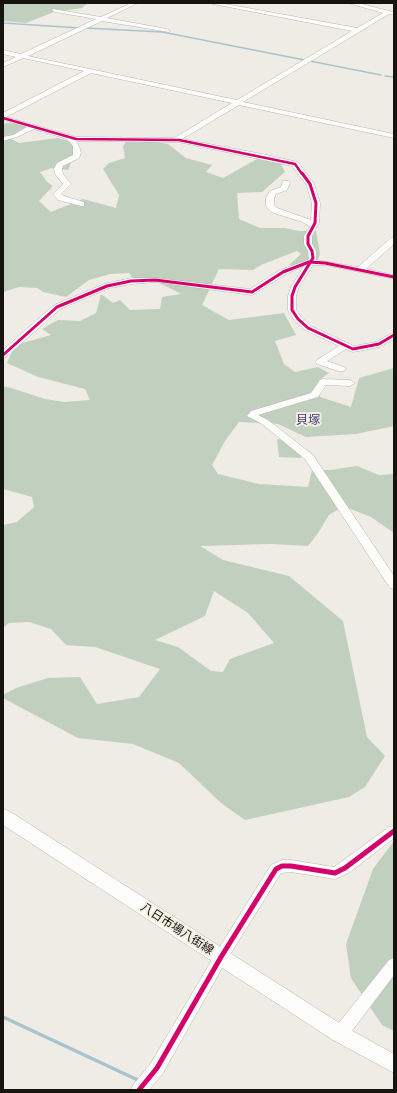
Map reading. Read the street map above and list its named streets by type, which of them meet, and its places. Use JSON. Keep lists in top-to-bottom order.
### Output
{
  "streets": {
    "main road": ["八日市場八街線"]
  },
  "districts": ["貝塚"]
}
